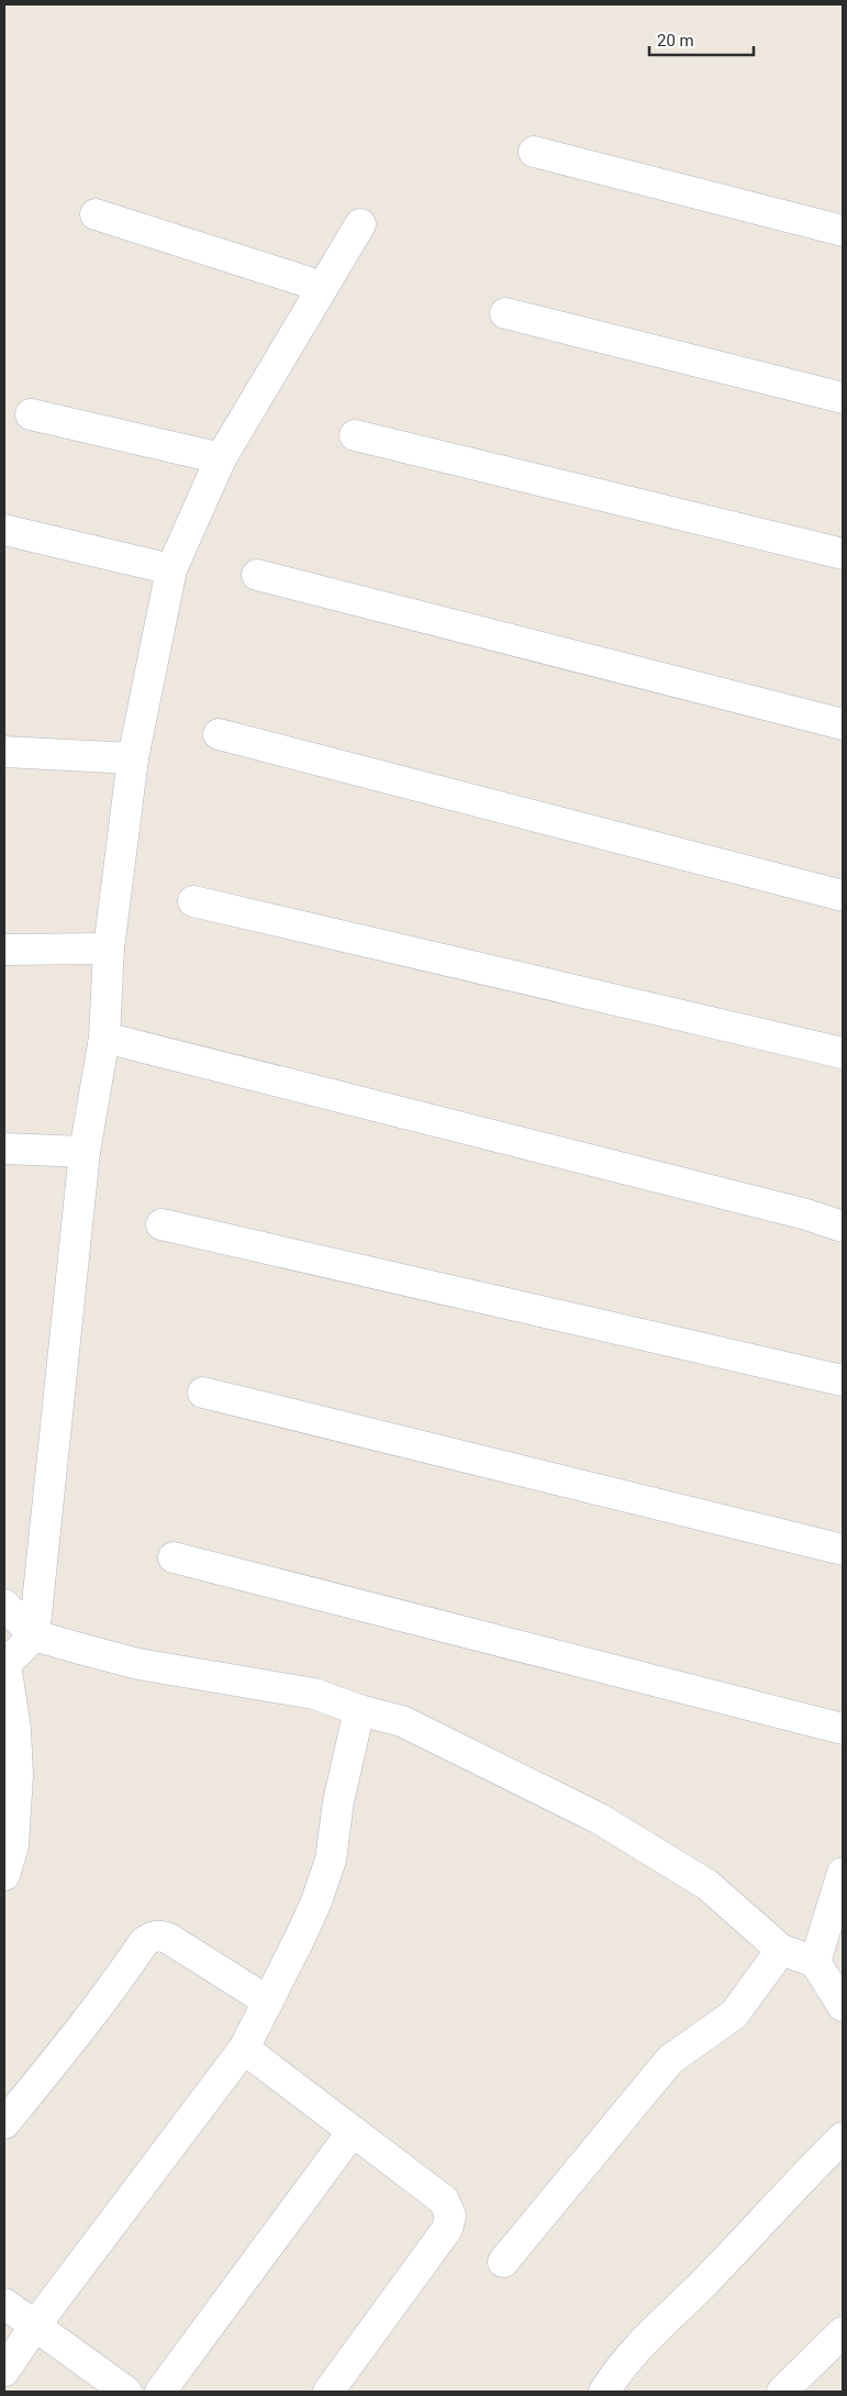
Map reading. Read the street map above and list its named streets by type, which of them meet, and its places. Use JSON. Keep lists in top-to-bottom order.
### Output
{
  "scale_bar": "20 m"
}
